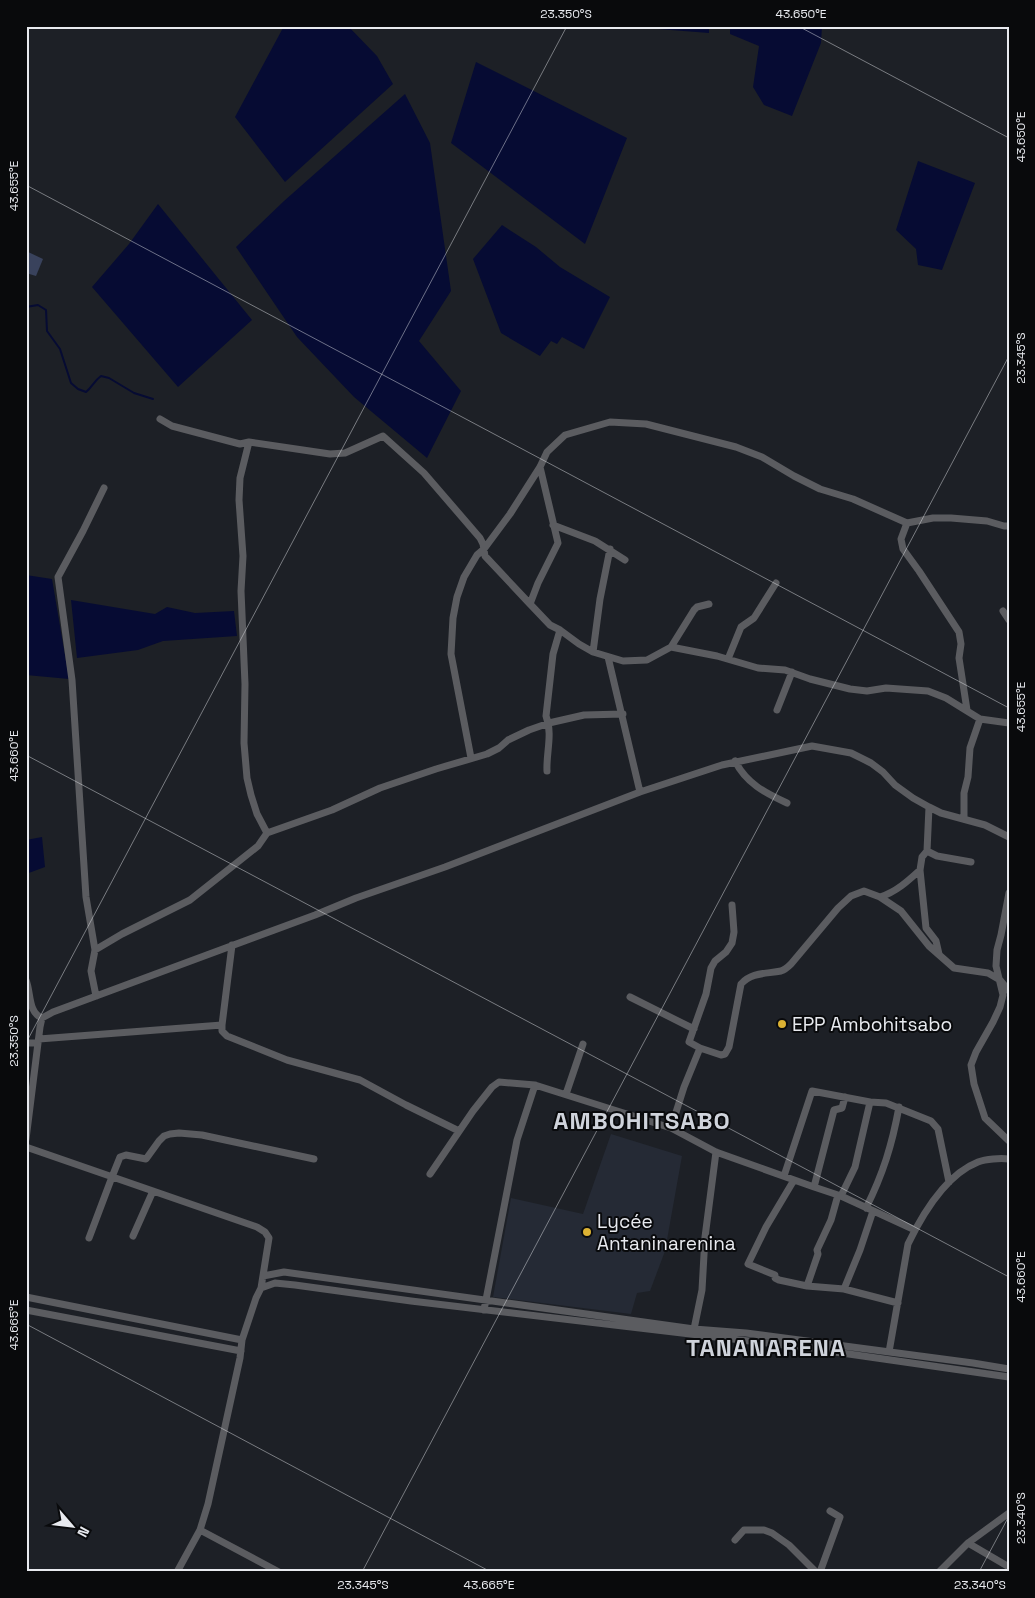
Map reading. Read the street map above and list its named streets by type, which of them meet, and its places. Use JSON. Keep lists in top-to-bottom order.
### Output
{
  "districts": ["AMBOHITSABO", "TANANARENA"],
  "places": ["EPP Ambohitsabo", "Lycée Antaninarenina"],
  "north": "bottom right",
  "coordinates": [
    "23.350°S",
    "43.650°E",
    "43.655°E",
    "23.345°S",
    "43.660°E",
    "43.665°E",
    "23.340°S"
  ]
}
